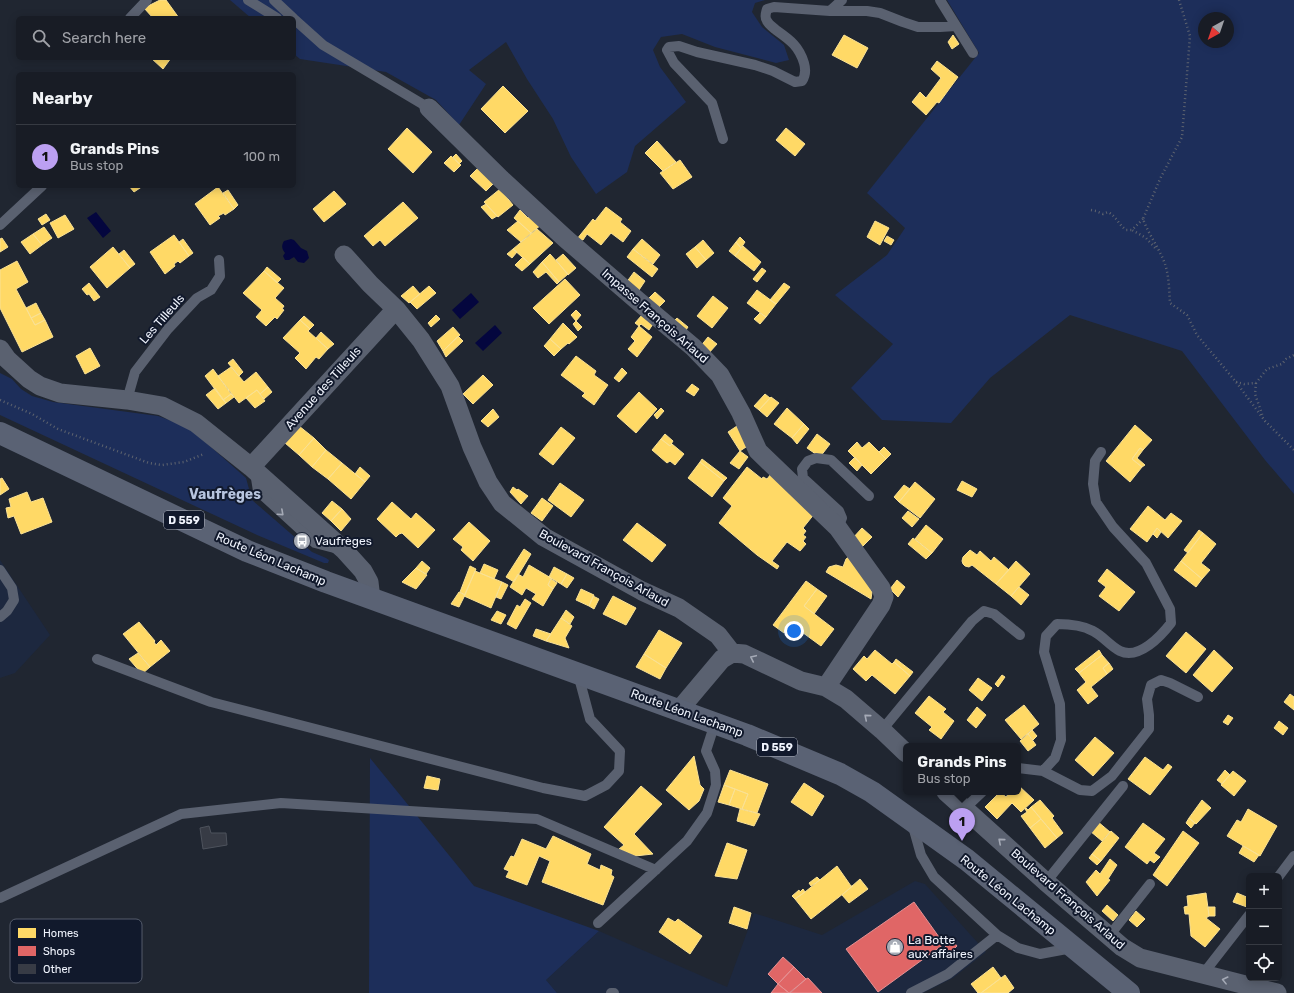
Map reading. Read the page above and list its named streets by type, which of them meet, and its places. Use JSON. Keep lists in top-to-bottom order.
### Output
{
  "streets": {
    "main road": ["D 559", "Route Léon Lachamp"],
    "street": ["Impasse François Arlaud", "Avenue des Tilleuls", "Boulevard François Arlaud"],
    "lane": ["Les Tilleuls"]
  },
  "crossings": [
    ["Avenue des Tilleuls", "Boulevard François Arlaud"]
  ],
  "districts": ["Vaufrèges"],
  "places": {
    "bus stop": ["Vaufrèges"],
    "shop": ["La Botte aux affaires"]
  },
  "legend": ["Homes", "Shops", "Other"],
  "north": "bottom left",
  "page": {
    "search": "Search here",
    "heading": "Nearby",
    "list": [
      {
        "mark": "1",
        "name": "Grands Pins",
        "note": "Bus stop",
        "value": "100 m"
      }
    ],
    "popup": ["Grands Pins", "Bus stop"],
    "pins": "1",
    "map_buttons": ["+", "−"]
  }
}
